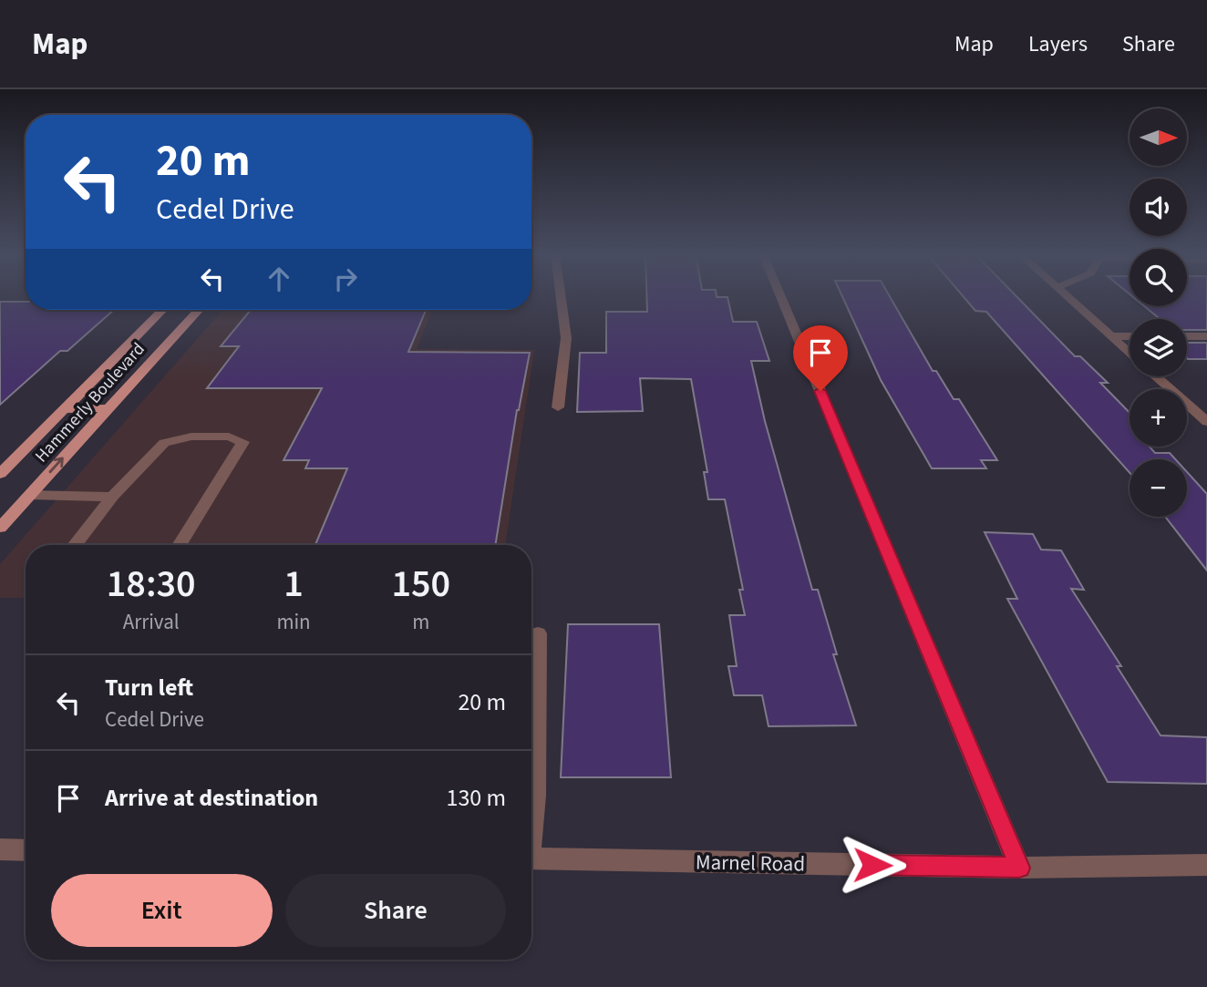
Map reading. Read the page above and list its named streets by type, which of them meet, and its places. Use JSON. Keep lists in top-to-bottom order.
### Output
{
  "streets": {
    "main road": ["Hammerly Boulevard"],
    "street": ["Marnel Road"]
  },
  "north": "right",
  "page": {
    "header": "Map",
    "nav": ["Map", "Layers", "Share"],
    "map_buttons": ["+", "−"],
    "turn": ["20 m", "Cedel Drive"],
    "eta": [
      "18:30",
      "Arrival",
      "1",
      "min",
      "150",
      "m"
    ],
    "list": [
      {
        "name": "Turn left",
        "note": "Cedel Drive",
        "value": "20 m"
      },
      {
        "name": "Arrive at destination",
        "value": "130 m"
      }
    ],
    "buttons": ["Exit", "Share"]
  }
}
